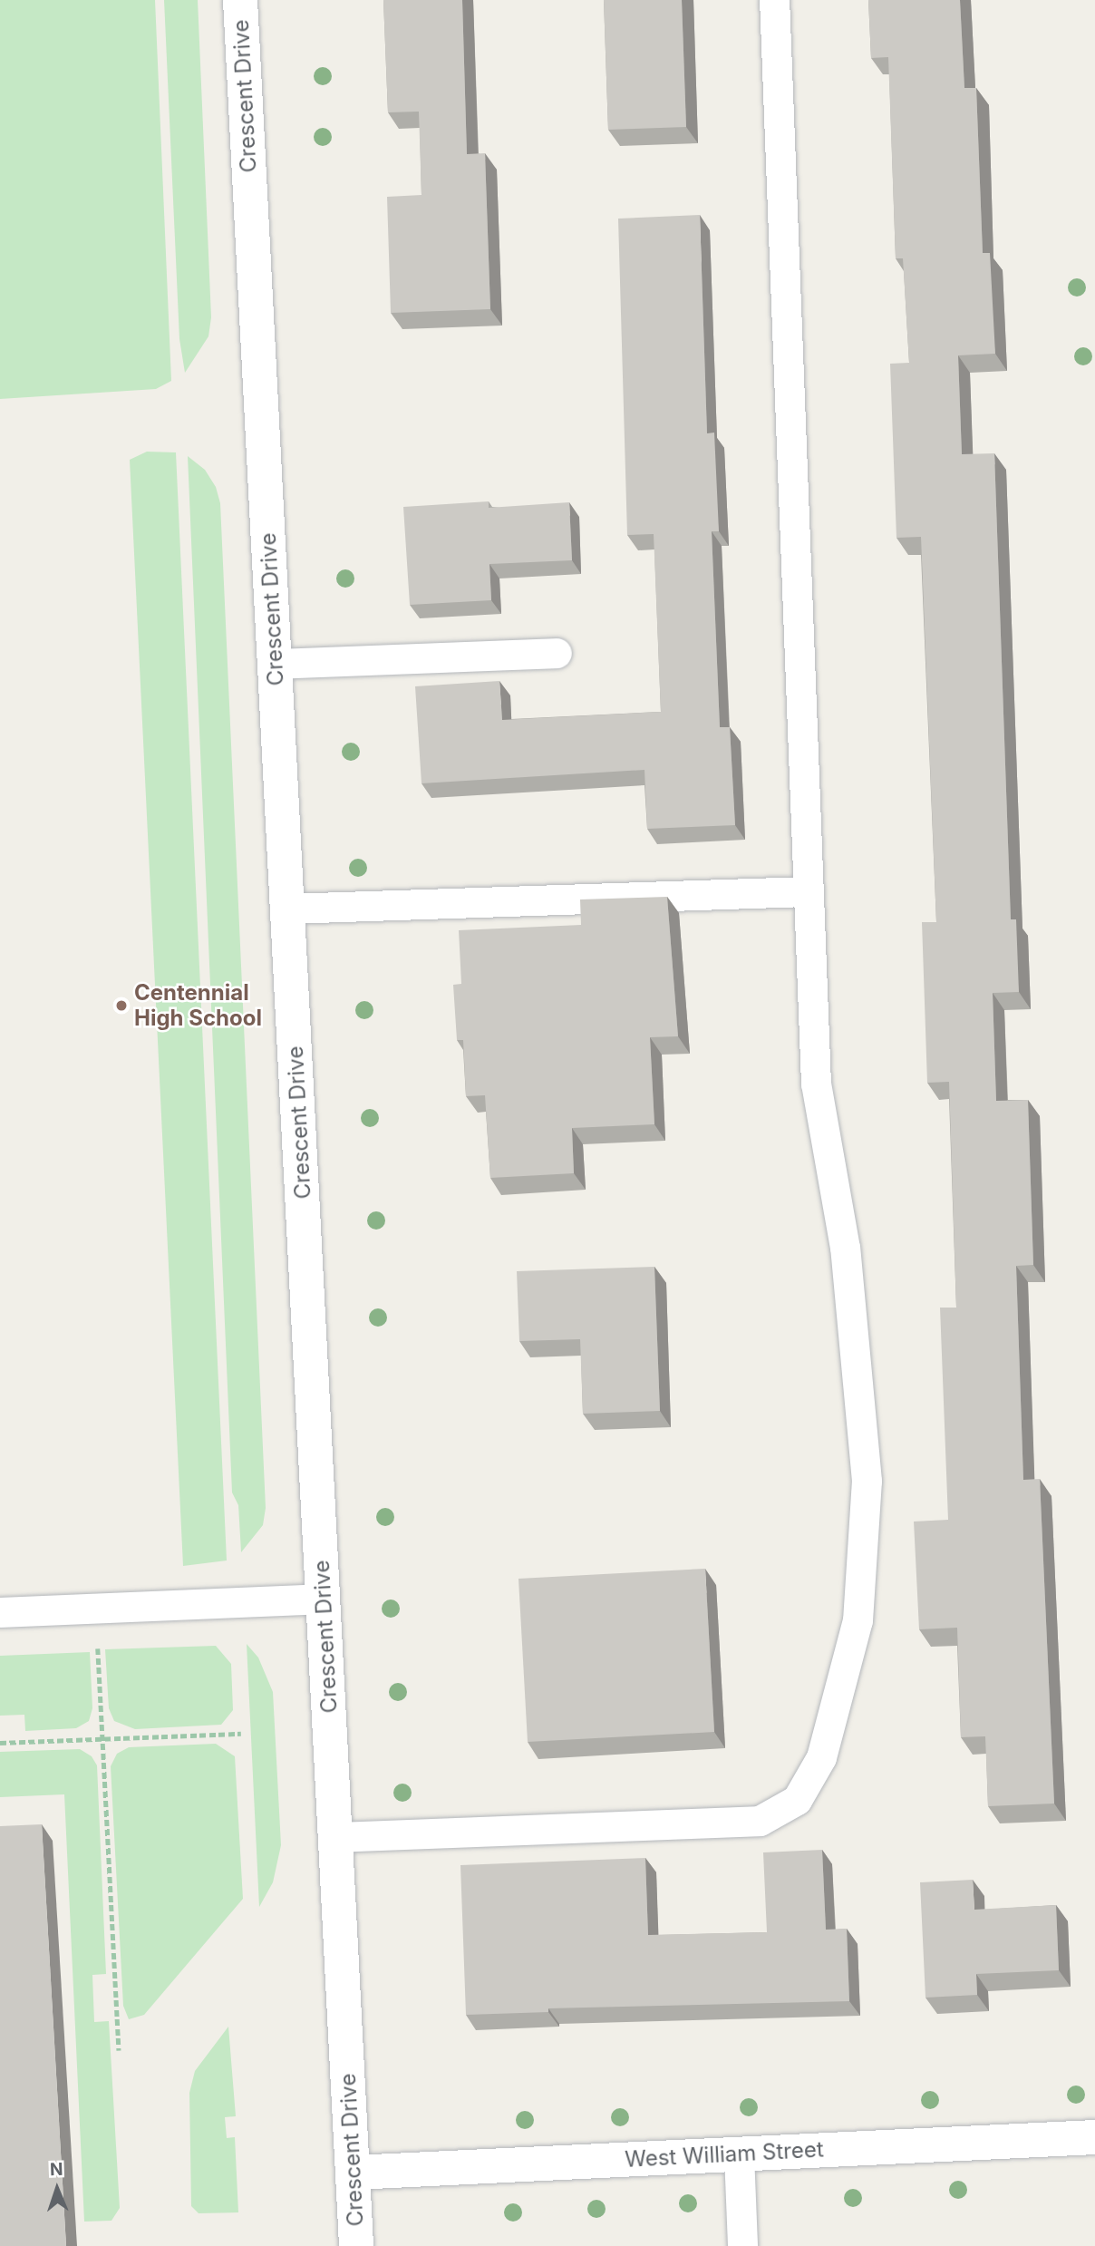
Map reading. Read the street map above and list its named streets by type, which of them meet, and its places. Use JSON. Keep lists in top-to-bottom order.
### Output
{
  "streets": {
    "street": ["Crescent Drive", "West William Street"]
  },
  "crossings": [
    ["Crescent Drive", "West William Street"]
  ],
  "places": ["Centennial High School"],
  "north": "top"
}
